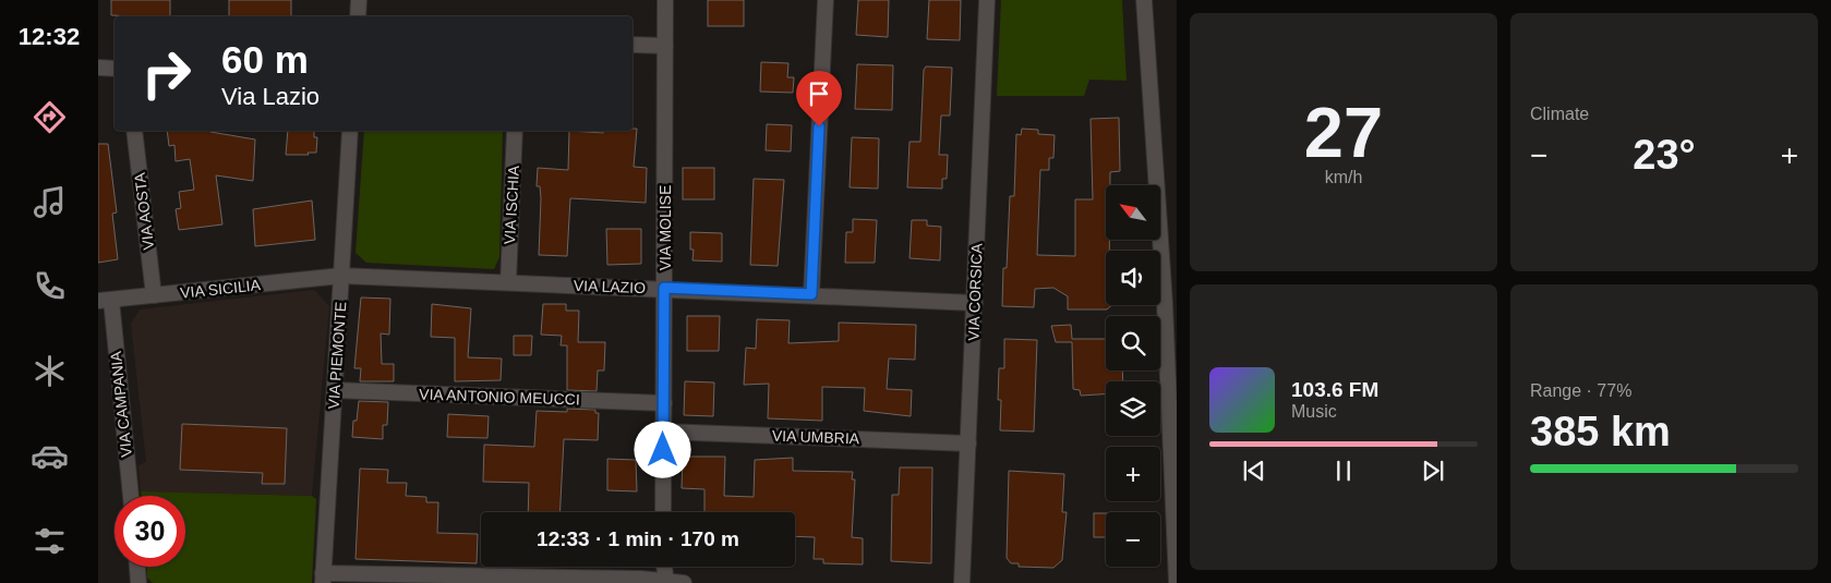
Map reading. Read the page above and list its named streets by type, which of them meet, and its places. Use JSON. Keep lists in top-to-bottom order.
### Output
{
  "streets": {
    "street": [
      "VIA ISCHIA",
      "VIA AOSTA",
      "VIA MOLISE",
      "VIA LAZIO",
      "VIA SICILIA",
      "VIA CORSICA",
      "VIA PIEMONTE",
      "VIA ANTONIO MEUCCI",
      "VIA CAMPANIA",
      "VIA UMBRIA"
    ]
  },
  "crossings": [
    ["VIA ISCHIA", "VIA LAZIO"],
    ["VIA AOSTA", "VIA SICILIA"],
    ["VIA MOLISE", "VIA LAZIO"],
    ["VIA MOLISE", "VIA ANTONIO MEUCCI"],
    ["VIA MOLISE", "VIA UMBRIA"],
    ["VIA LAZIO", "VIA SICILIA"],
    ["VIA LAZIO", "VIA CORSICA"],
    ["VIA LAZIO", "VIA PIEMONTE"],
    ["VIA SICILIA", "VIA PIEMONTE"],
    ["VIA SICILIA", "VIA CAMPANIA"],
    ["VIA CORSICA", "VIA UMBRIA"],
    ["VIA PIEMONTE", "VIA ANTONIO MEUCCI"]
  ],
  "north": "top left",
  "page": {
    "tabs": "12:32",
    "tile": [
      ["27", "km/h"],
      "Climate",
      ["Range · 77%", "385 km"]
    ],
    "turn": ["60 m", "Via Lazio"],
    "heat": ["−", "23°", "+"],
    "map_buttons": ["+", "−"],
    "song": ["103.6 FM", "Music"],
    "limit": "30",
    "trip": "12:33 · 1 min · 170 m"
  }
}
